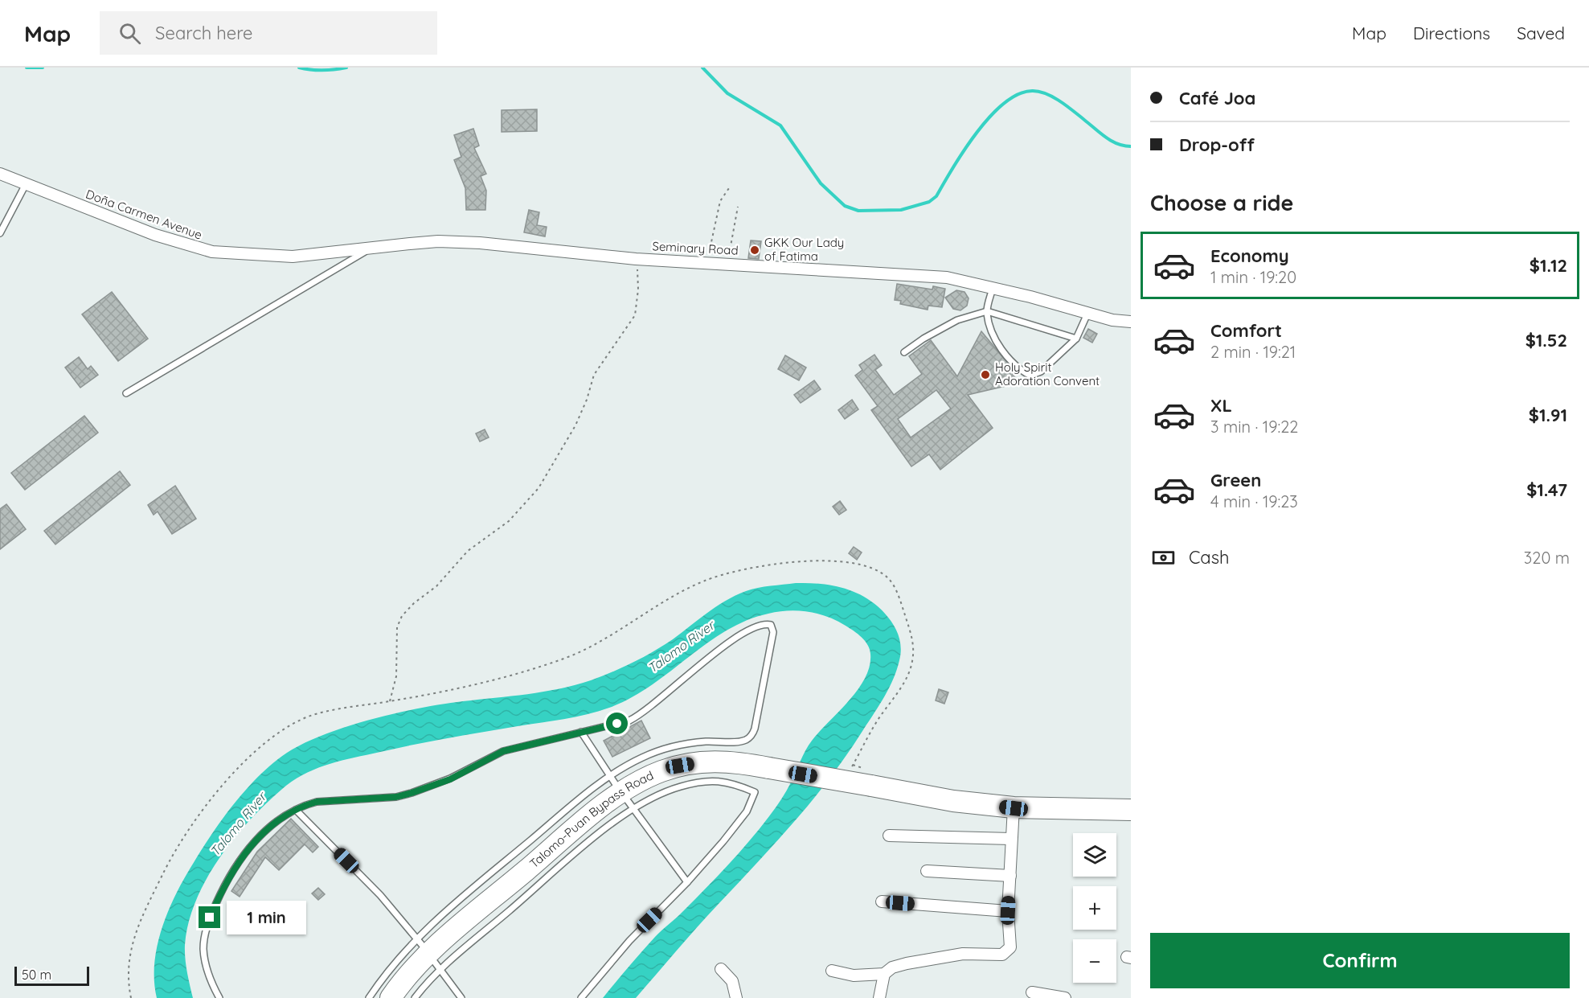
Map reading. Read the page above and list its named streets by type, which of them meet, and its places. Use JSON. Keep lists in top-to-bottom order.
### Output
{
  "streets": {
    "highway": ["Talomo-Puan Bypass Road"],
    "street": ["Doña Carmen Avenue", "Seminary Road"]
  },
  "crossings": [
    ["Doña Carmen Avenue", "Seminary Road"]
  ],
  "water": ["Talomo River"],
  "places": ["GKK Our Lady of Fatima", "Holy Spirit Adoration Convent"],
  "scale_bar": "50 m",
  "page": {
    "header": "Map",
    "search": "Search here",
    "nav": ["Map", "Directions", "Saved"],
    "banner": ["Café Joa", "Drop-off"],
    "heading": "Choose a ride",
    "list": [
      {
        "name": "Economy",
        "note": "1 min · 19:20",
        "value": "$1.12"
      },
      {
        "name": "Comfort",
        "note": "2 min · 19:21",
        "value": "$1.52"
      },
      {
        "name": "XL",
        "note": "3 min · 19:22",
        "value": "$1.91"
      },
      {
        "name": "Green",
        "note": "4 min · 19:23",
        "value": "$1.47"
      }
    ],
    "pay": ["Cash", "320 m"],
    "map_buttons": ["+", "−"],
    "bubble": "1 min",
    "buttons": "Confirm",
    "scale": "50 m"
  }
}
